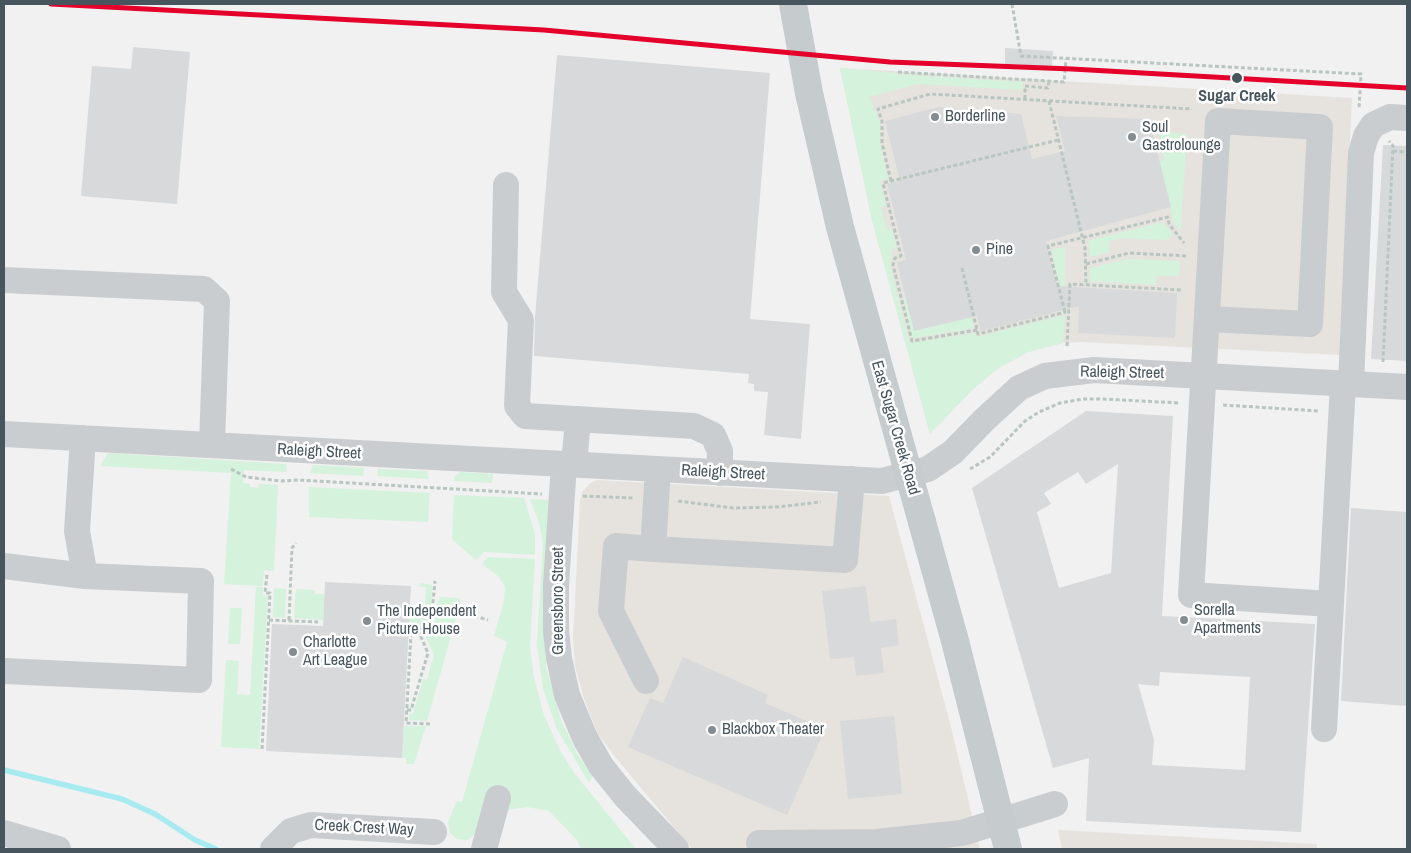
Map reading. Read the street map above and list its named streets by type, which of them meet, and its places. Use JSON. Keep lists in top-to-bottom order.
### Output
{
  "streets": {
    "main road": ["East Sugar Creek Road"],
    "street": ["Raleigh Street", "Greensboro Street", "Creek Crest Way"]
  },
  "crossings": [
    ["Raleigh Street", "Greensboro Street"]
  ],
  "places": [
    "Sugar Creek",
    "Borderline",
    "Soul Gastrolounge",
    "Pine",
    "Sorella Apartments",
    "The Independent Picture House",
    "Charlotte Art League",
    "Blackbox Theater"
  ]
}
